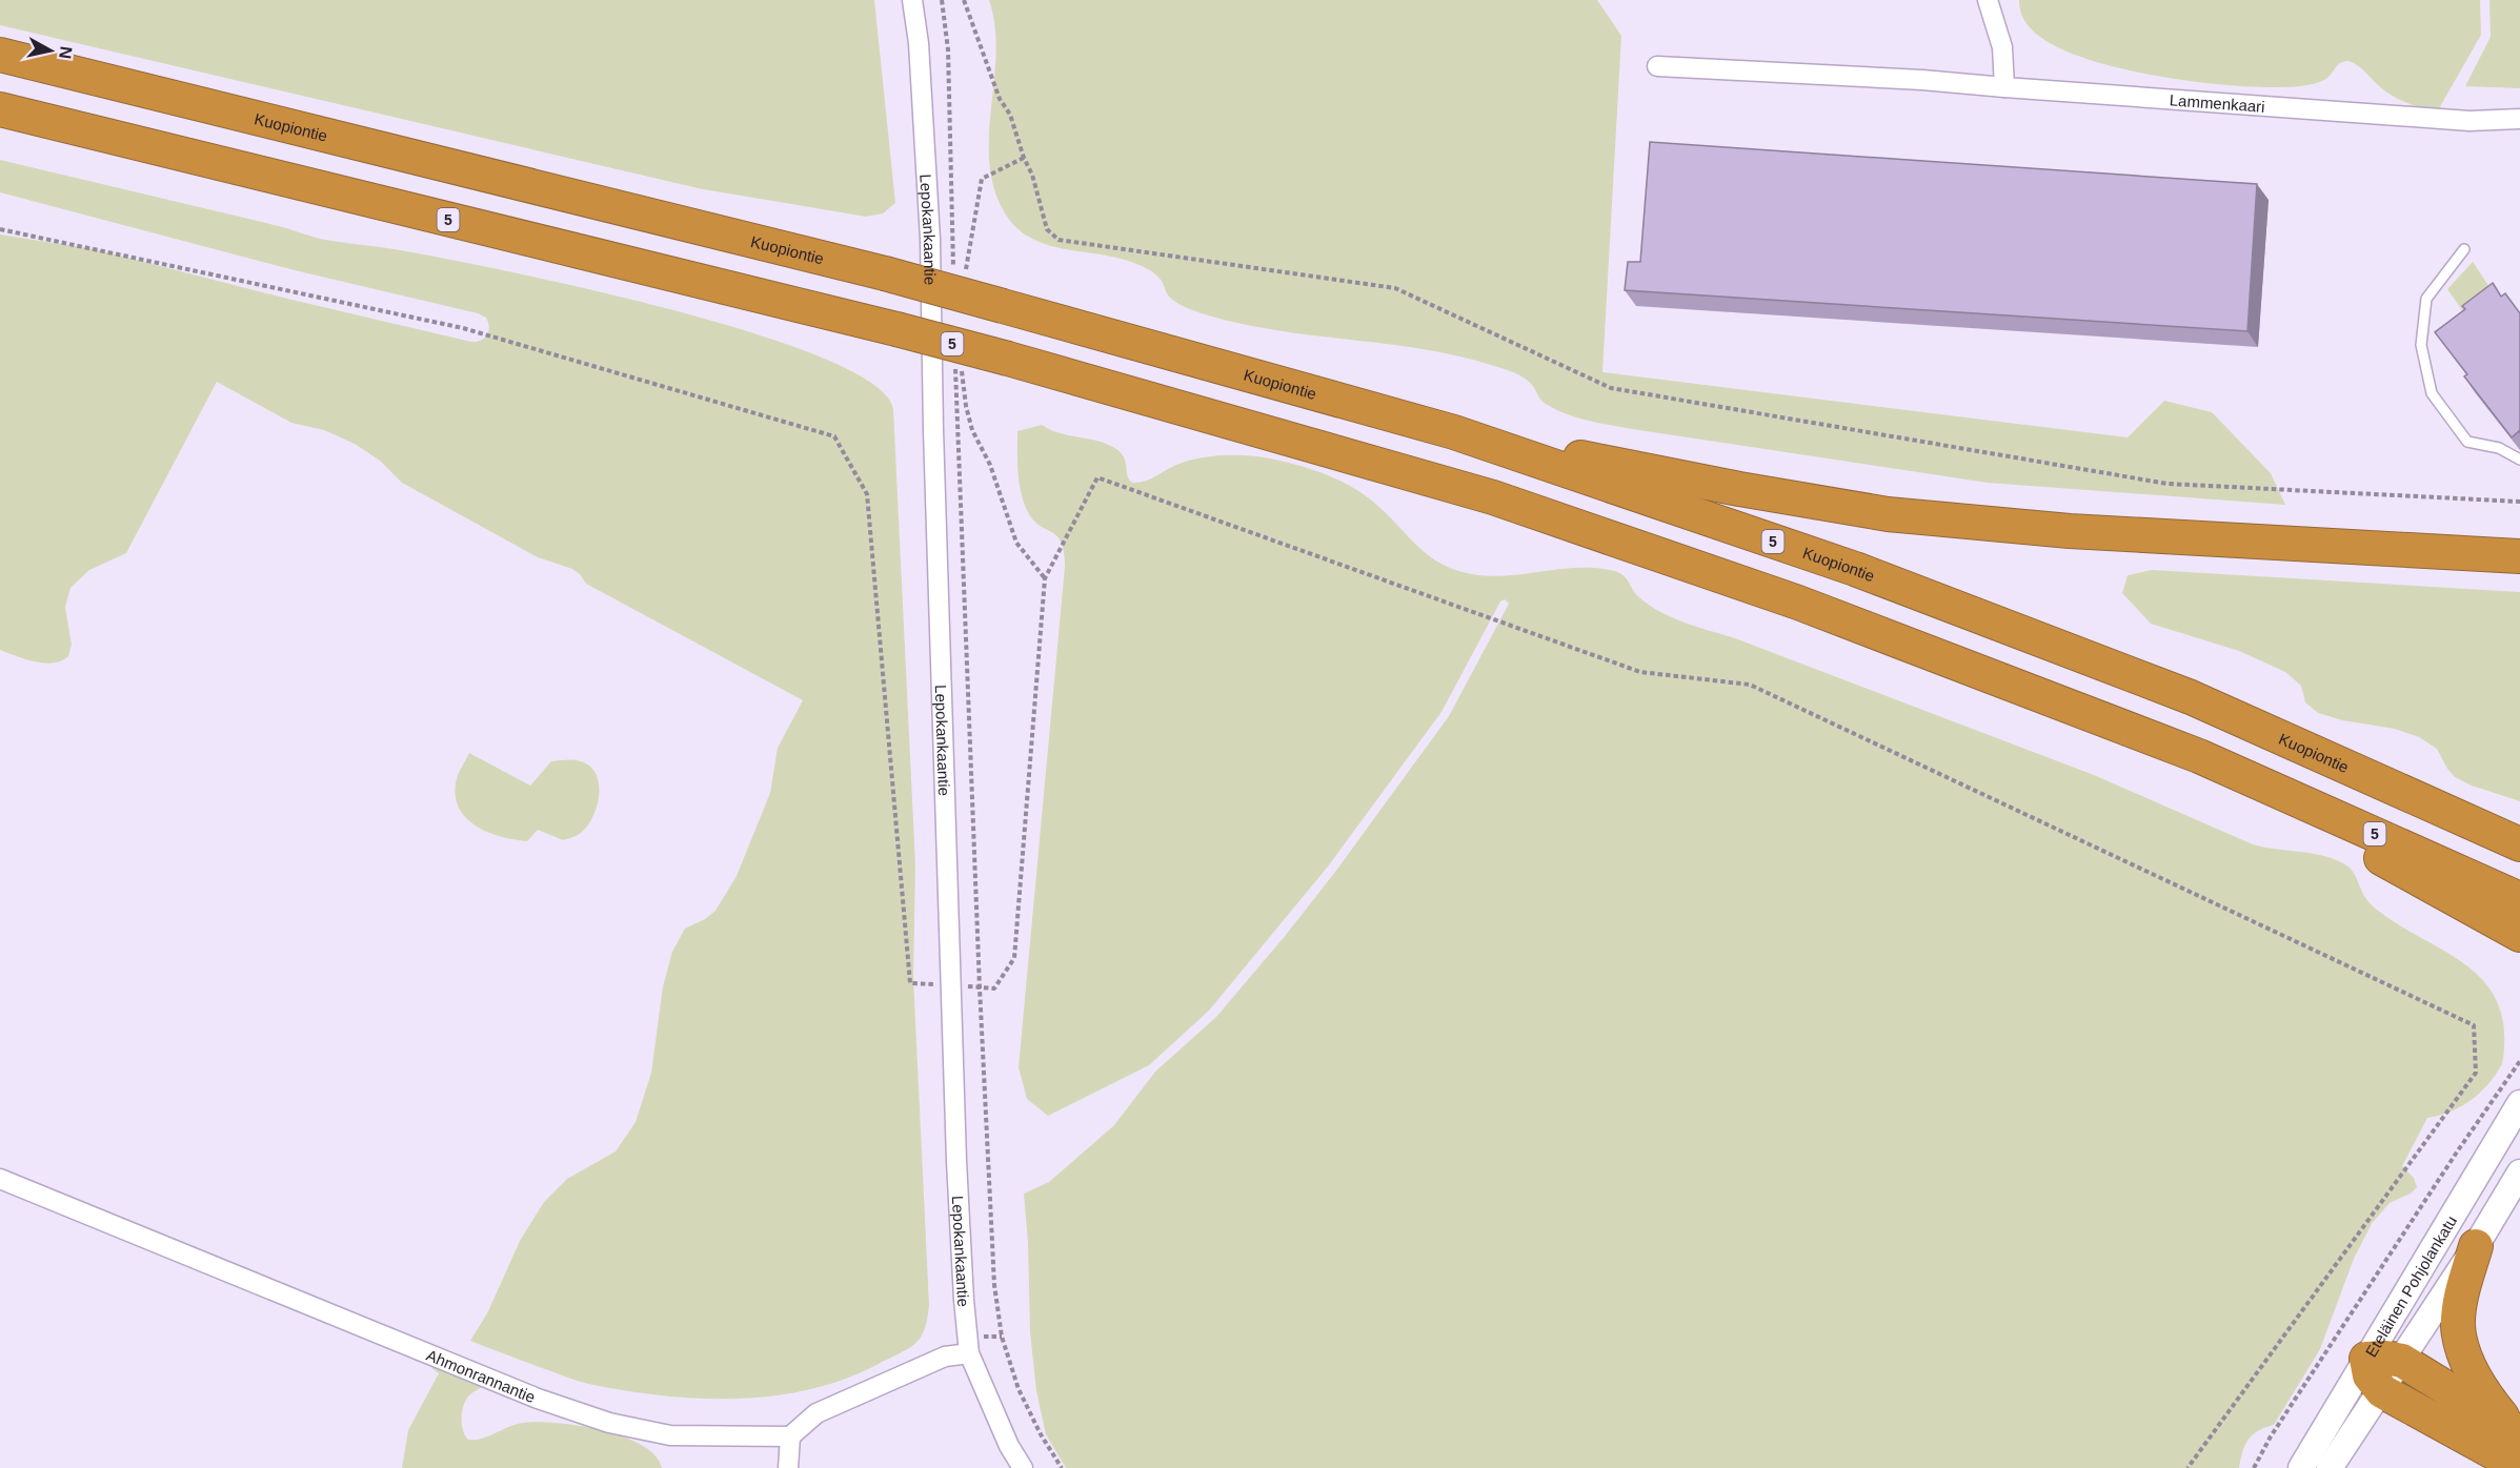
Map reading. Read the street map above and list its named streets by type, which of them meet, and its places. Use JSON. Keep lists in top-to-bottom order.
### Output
{
  "streets": {
    "highway": ["Kuopiontie", "5"],
    "main road": ["Eteläinen Pohjolankatu"],
    "street": ["Lammenkaari", "Lepokankaantie", "Ahmonrannantie"]
  },
  "north": "right"
}
